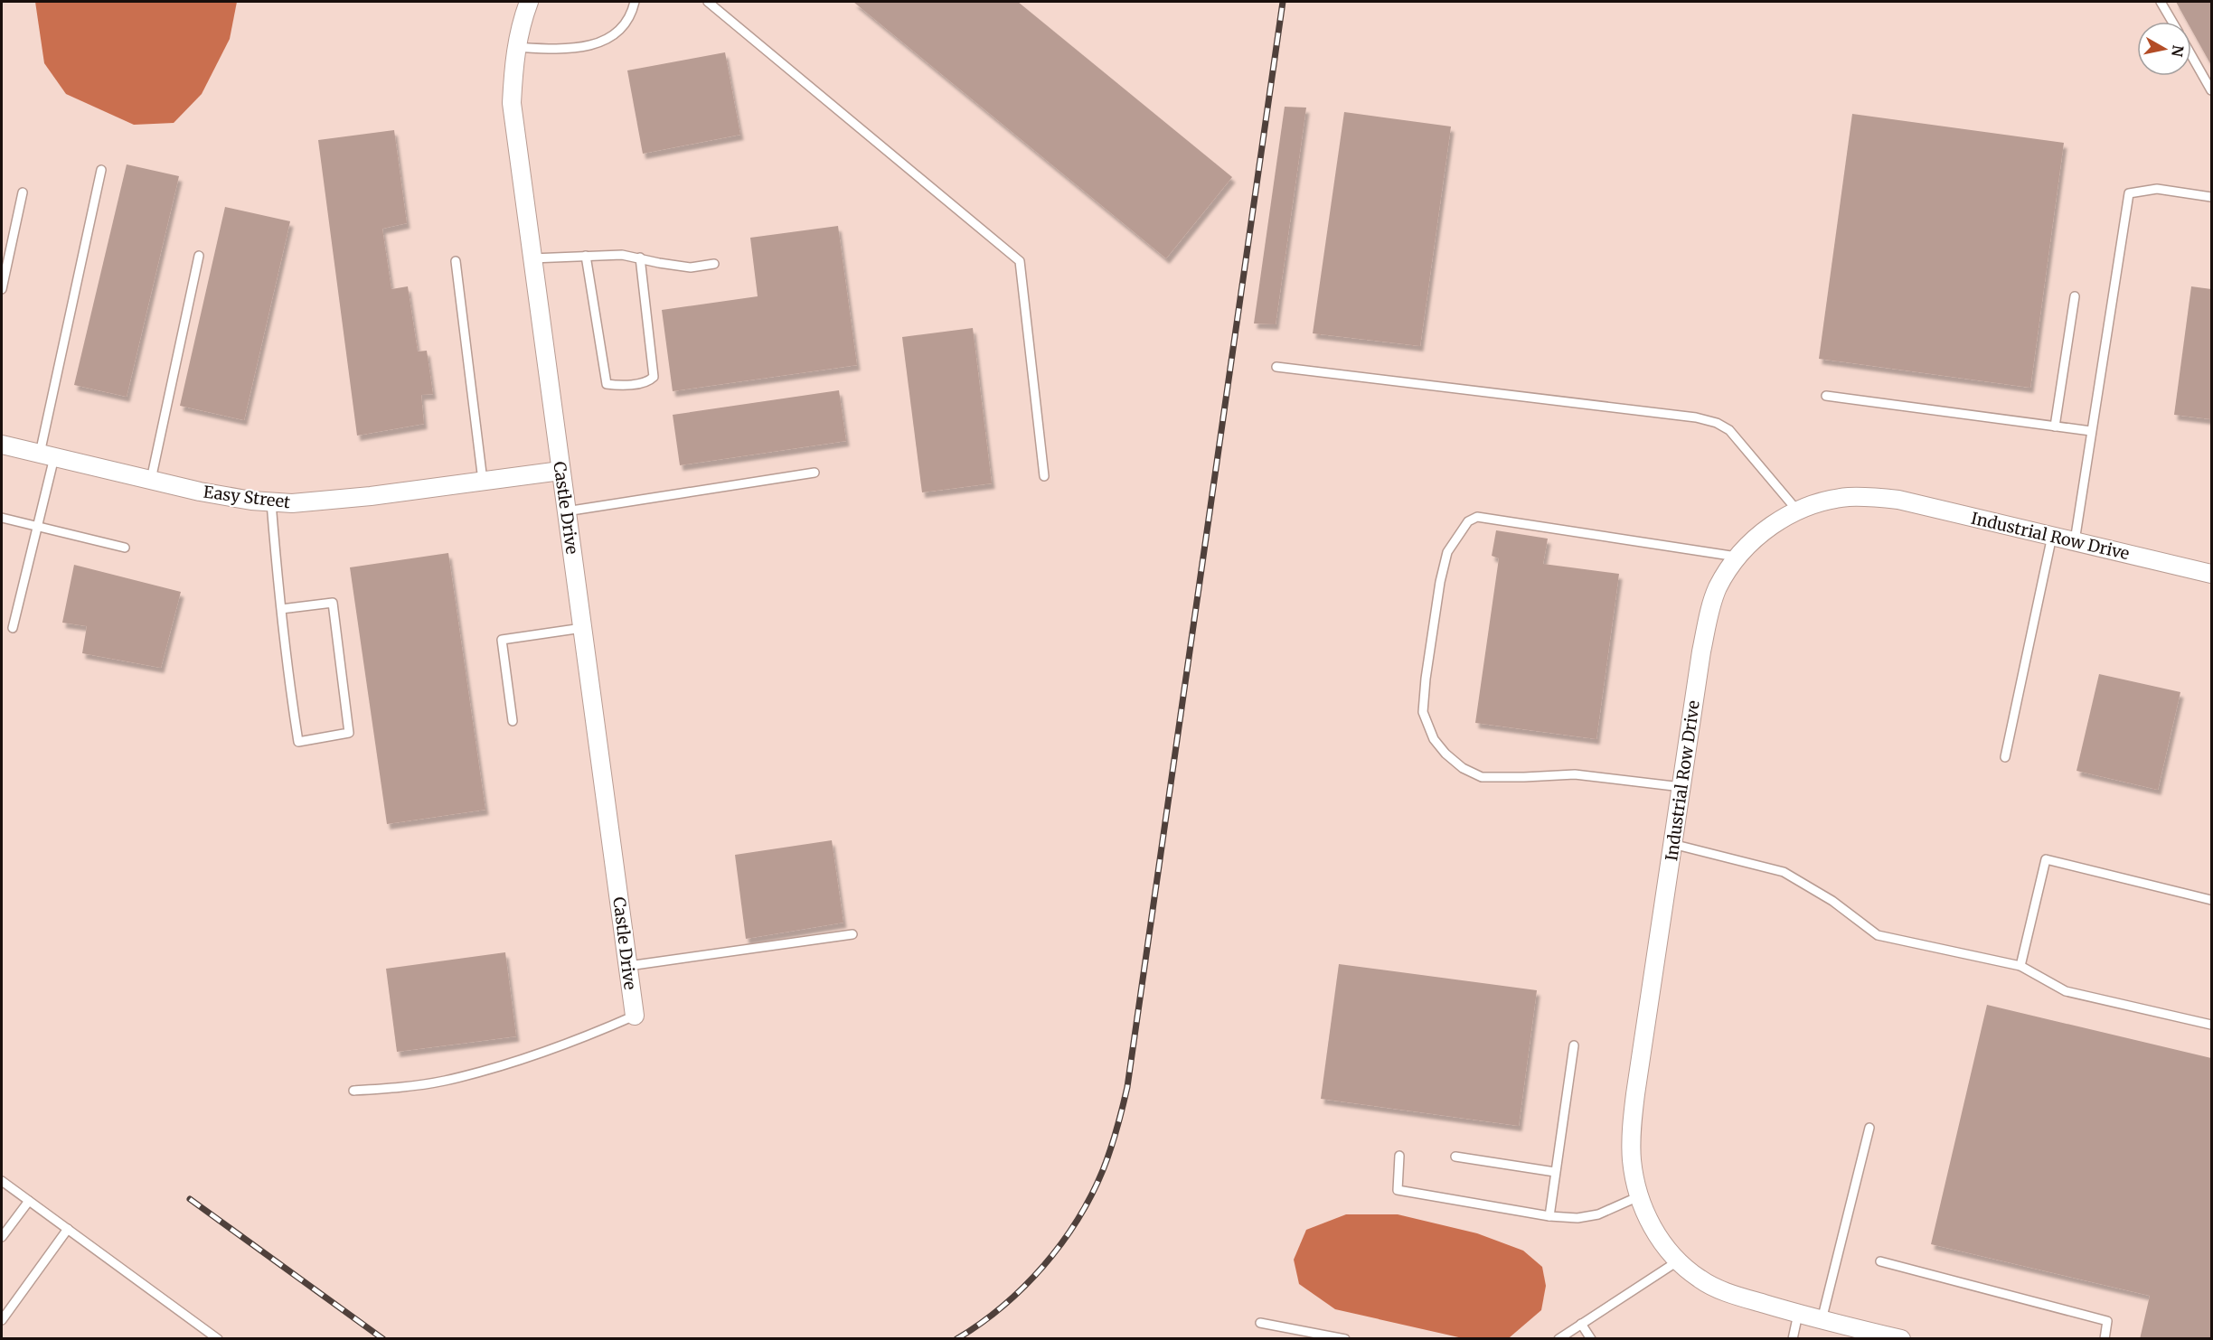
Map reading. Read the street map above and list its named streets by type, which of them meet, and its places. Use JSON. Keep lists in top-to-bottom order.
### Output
{
  "streets": {
    "street": ["Easy Street", "Castle Drive", "Industrial Row Drive"]
  },
  "crossings": [
    ["Easy Street", "Castle Drive"]
  ],
  "north": "right"
}
